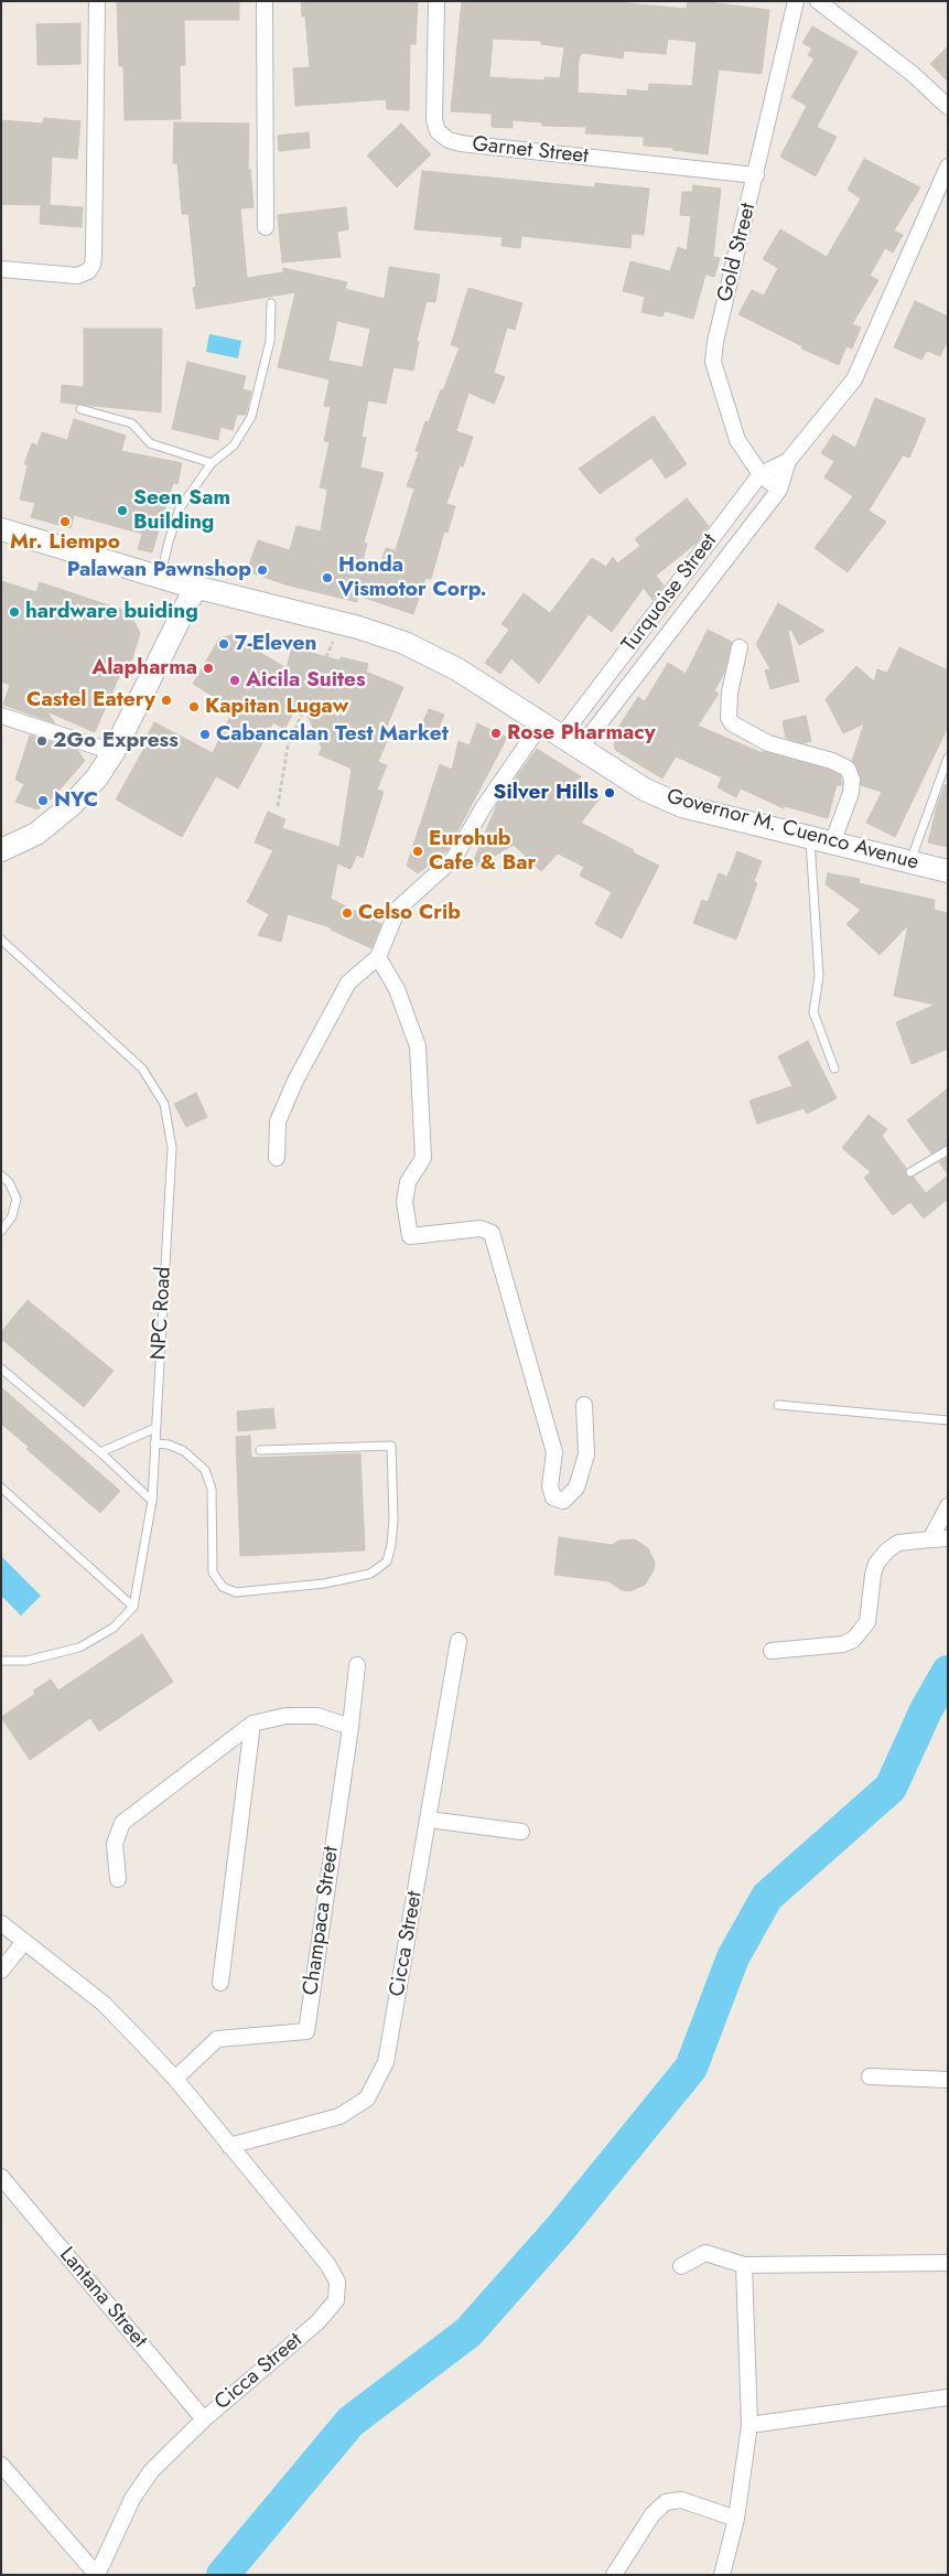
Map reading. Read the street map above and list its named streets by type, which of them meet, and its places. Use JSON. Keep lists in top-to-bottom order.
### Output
{
  "streets": {
    "main road": ["Governor M. Cuenco Avenue"],
    "street": [
      "Garnet Street",
      "Gold Street",
      "Turquoise Street",
      "Champaca Street",
      "Cicca Street",
      "Lantana Street"
    ],
    "lane": ["NPC Road"]
  },
  "crossings": [
    ["Garnet Street", "Gold Street"],
    ["Gold Street", "Turquoise Street"],
    ["Turquoise Street", "Governor M. Cuenco Avenue"],
    ["Champaca Street", "Cicca Street"],
    ["Cicca Street", "Lantana Street"]
  ],
  "places": [
    "Seen Sam Building",
    "Mr. Liempo",
    "Palawan Pawnshop",
    "Honda Vismotor Corp.",
    "hardware buiding",
    "7-Eleven",
    "Alapharma",
    "Aicila Suites",
    "Castel Eatery",
    "Kapitan Lugaw",
    "Rose Pharmacy",
    "Cabancalan Test Market",
    "2Go Express",
    "Silver Hills",
    "NYC",
    "Eurohub Cafe & Bar",
    "Celso Crib"
  ]
}
